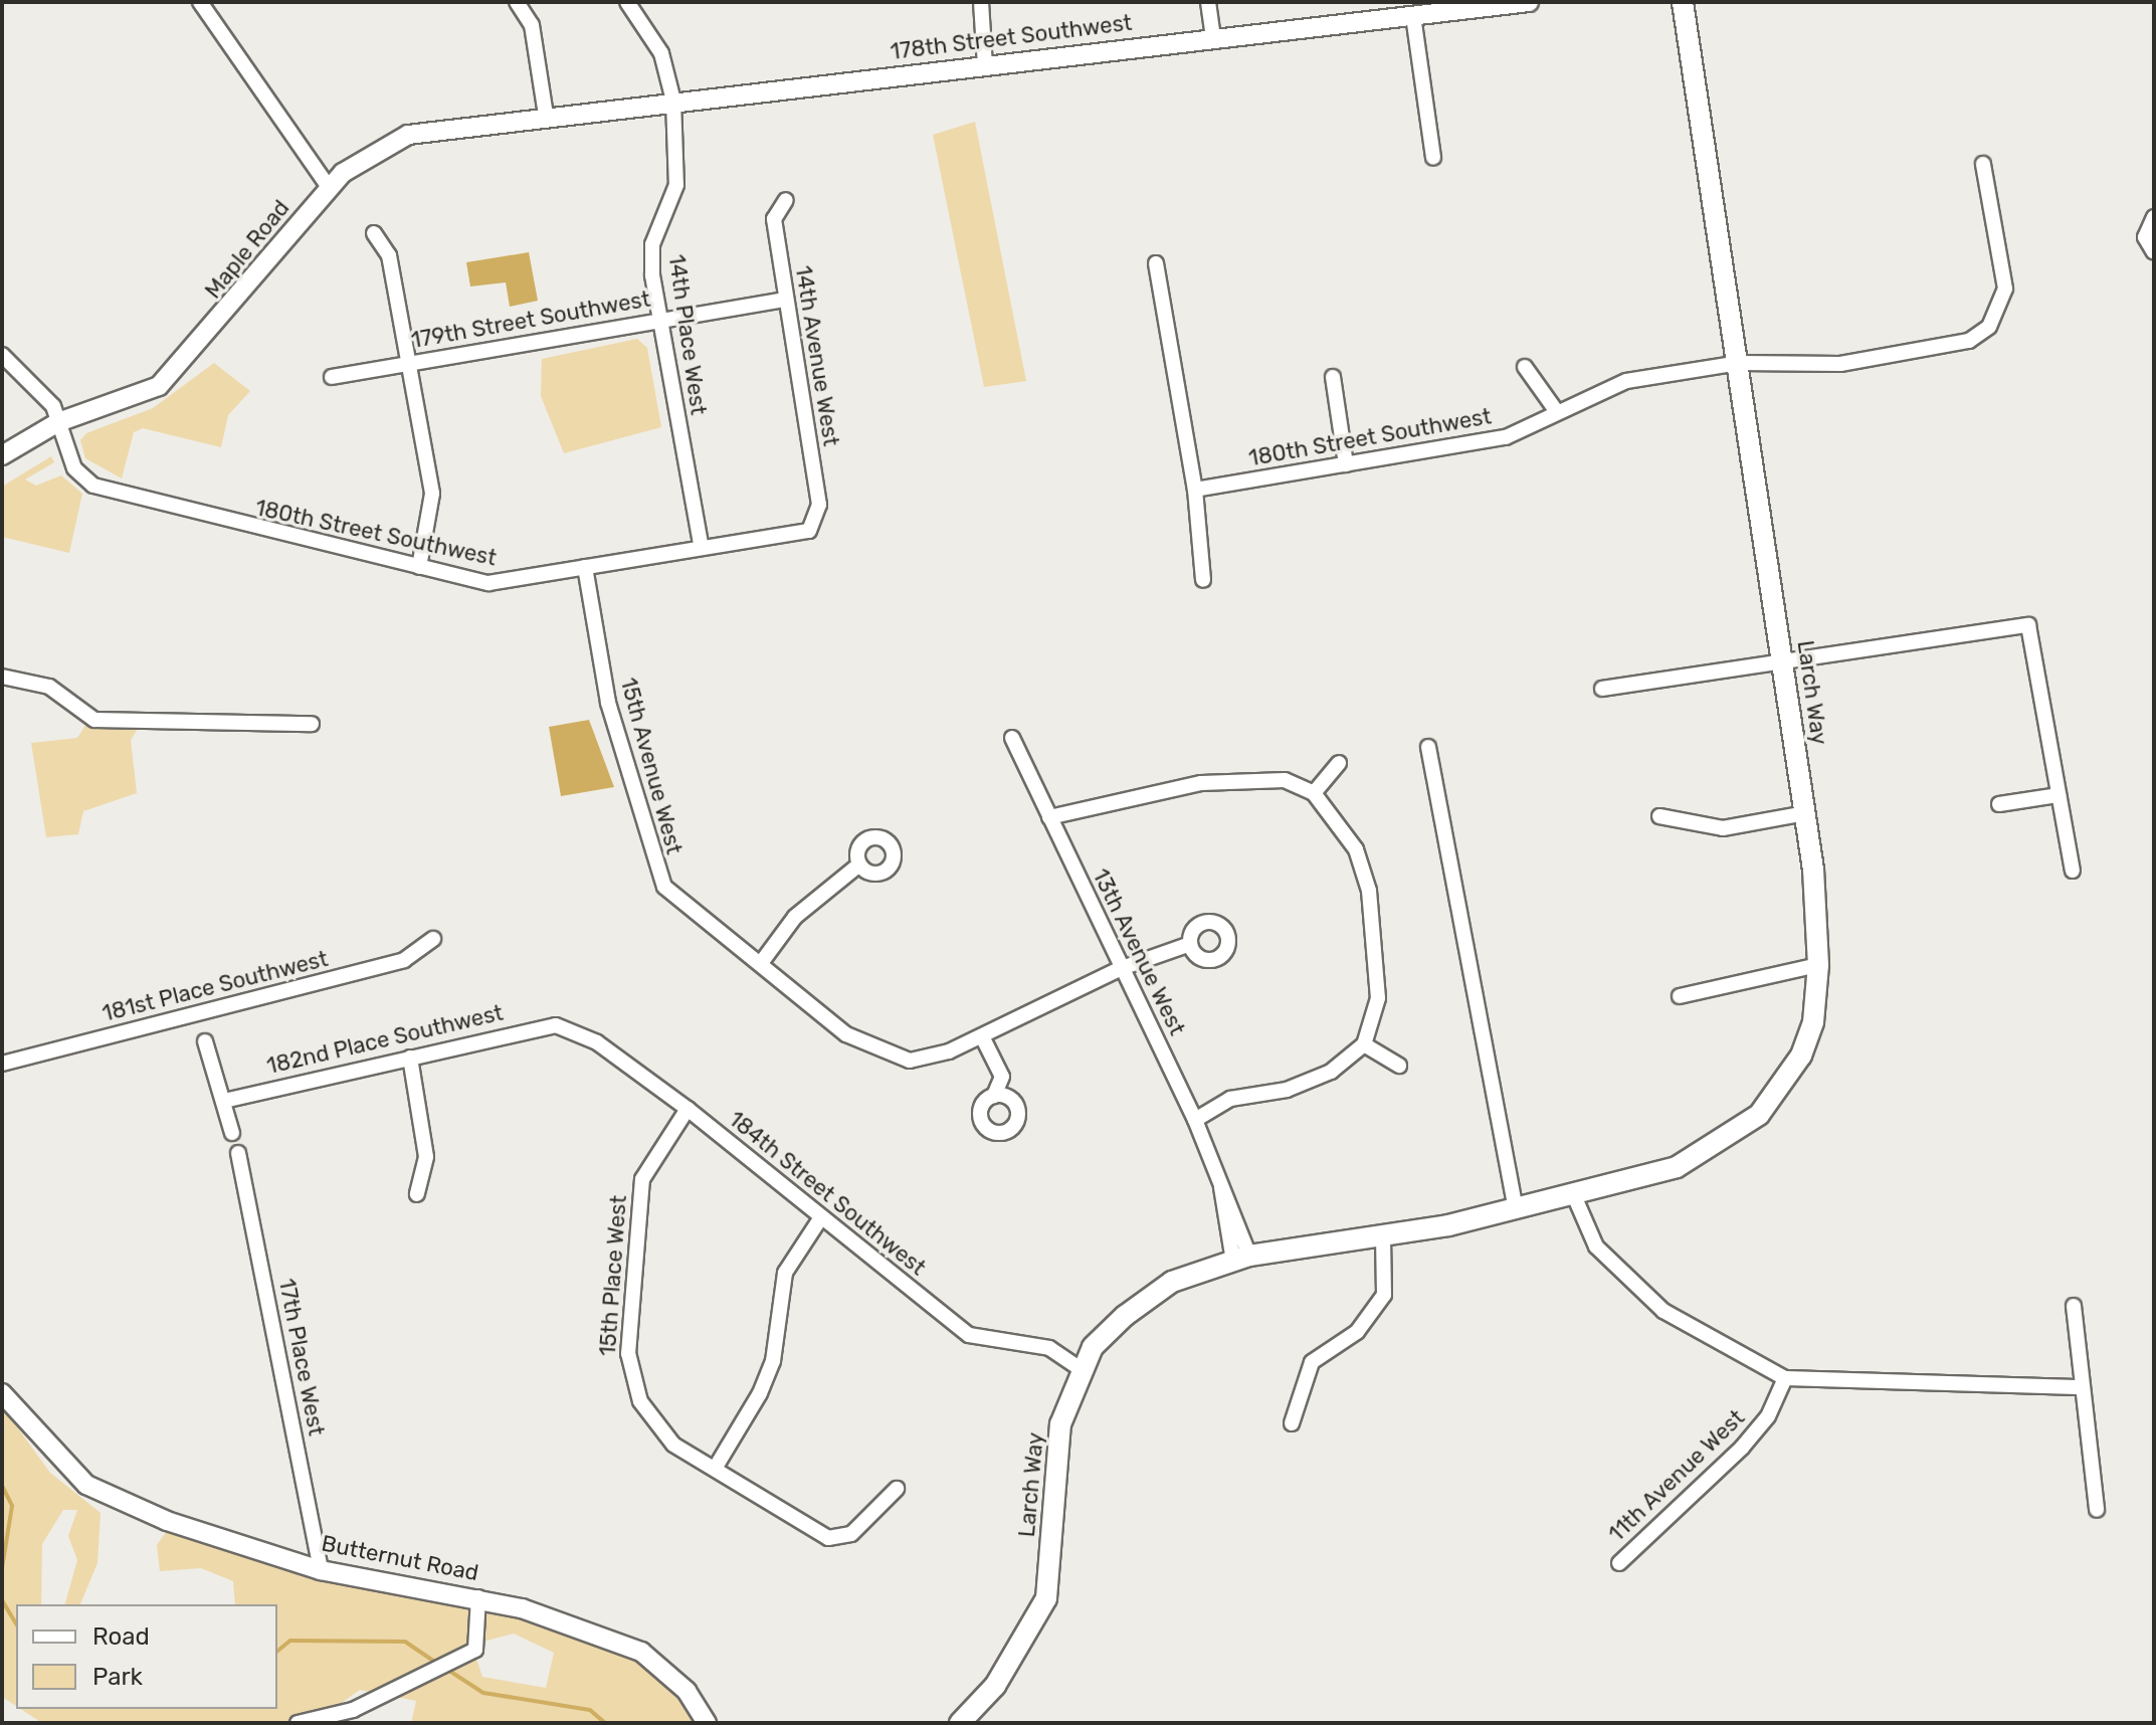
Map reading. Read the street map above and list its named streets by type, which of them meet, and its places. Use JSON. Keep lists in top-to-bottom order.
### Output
{
  "streets": {
    "main road": ["Larch Way"],
    "street": [
      "178th Street Southwest",
      "Maple Road",
      "179th Street Southwest",
      "14th Place West",
      "14th Avenue West",
      "180th Street Southwest",
      "15th Avenue West",
      "13th Avenue West",
      "181st Place Southwest",
      "182nd Place Southwest",
      "184th Street Southwest",
      "15th Place West",
      "17th Place West",
      "11th Avenue West",
      "Butternut Road"
    ]
  },
  "crossings": [
    ["178th Street Southwest", "Maple Road"],
    ["178th Street Southwest", "14th Place West"],
    ["Maple Road", "180th Street Southwest"],
    ["179th Street Southwest", "14th Place West"],
    ["179th Street Southwest", "14th Avenue West"],
    ["14th Place West", "180th Street Southwest"],
    ["14th Avenue West", "180th Street Southwest"],
    ["180th Street Southwest", "Larch Way"],
    ["180th Street Southwest", "15th Avenue West"],
    ["Larch Way", "13th Avenue West"],
    ["Larch Way", "184th Street Southwest"],
    ["15th Avenue West", "13th Avenue West"],
    ["182nd Place Southwest", "184th Street Southwest"],
    ["184th Street Southwest", "15th Place West"],
    ["17th Place West", "Butternut Road"]
  ],
  "legend": ["Road", "Park"]
}
